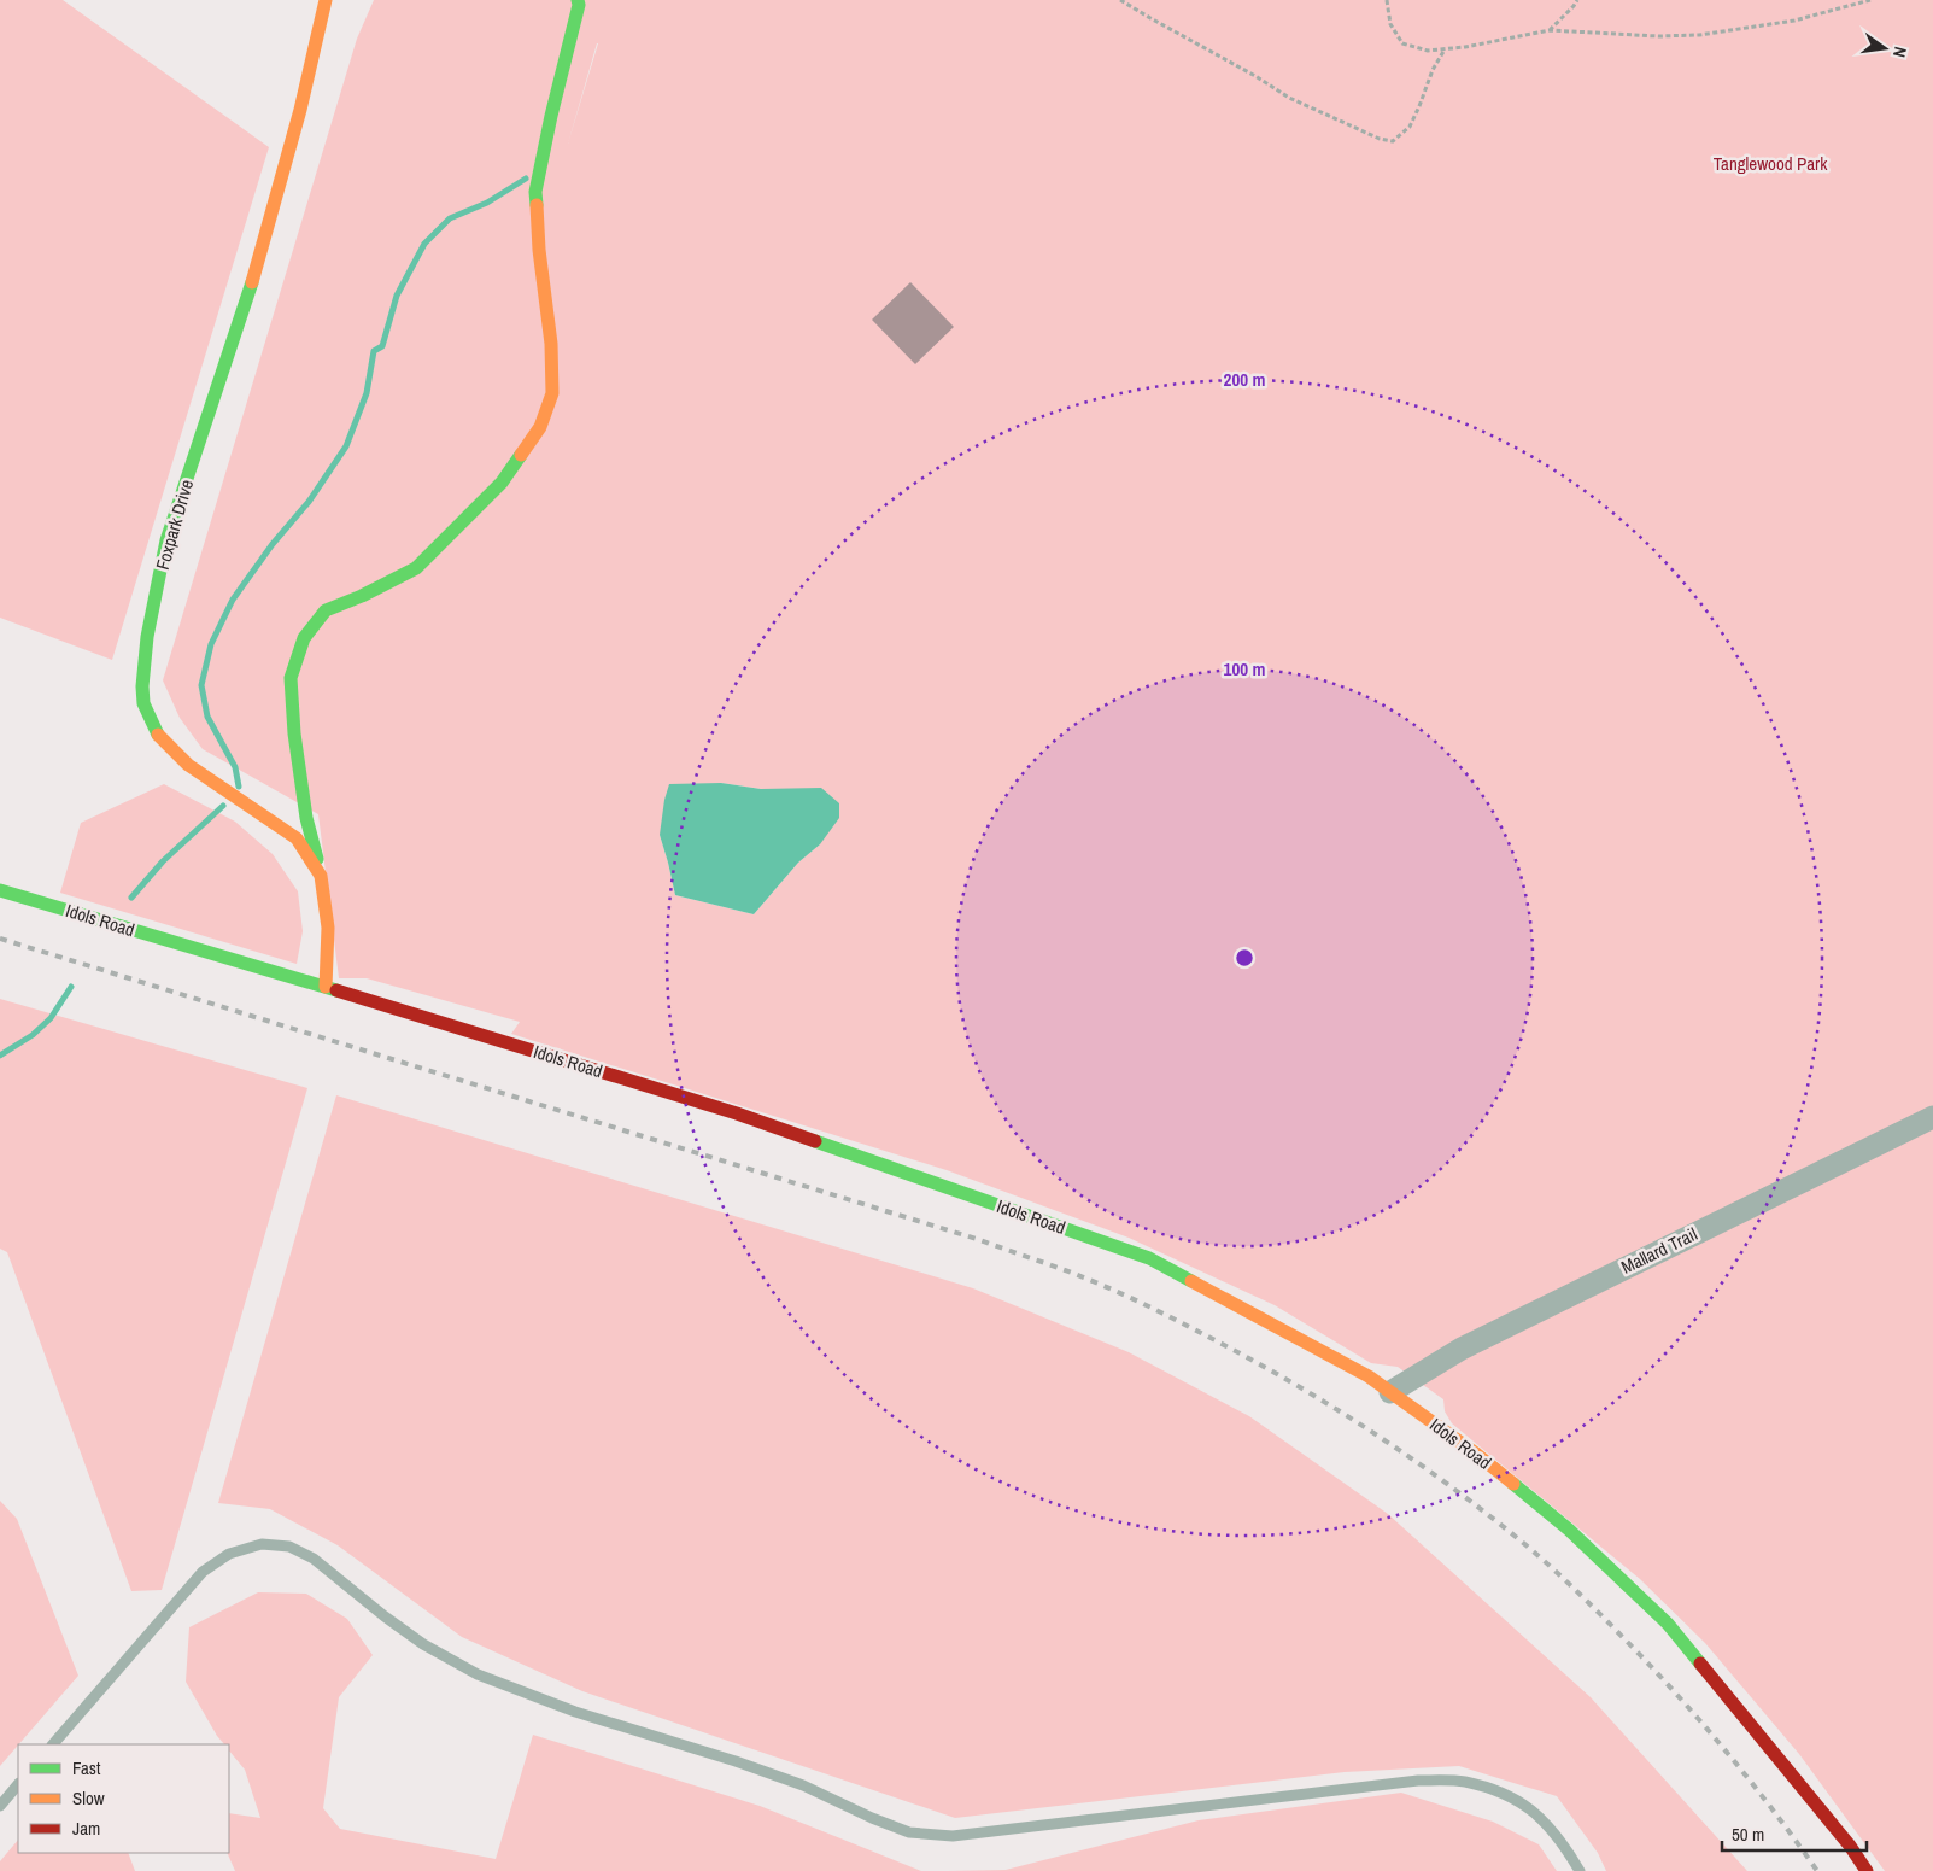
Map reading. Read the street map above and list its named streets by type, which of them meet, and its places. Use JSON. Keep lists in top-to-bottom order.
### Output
{
  "streets": {
    "street": ["Foxpark Drive", "Idols Road", "Mallard Trail"]
  },
  "crossings": [
    ["Foxpark Drive", "Idols Road"],
    ["Idols Road", "Mallard Trail"]
  ],
  "parks": ["Tanglewood Park"],
  "legend": ["Fast", "Slow", "Jam"],
  "scale_bar": "50 m",
  "north": "right",
  "rings": ["200 m", "100 m"]
}
